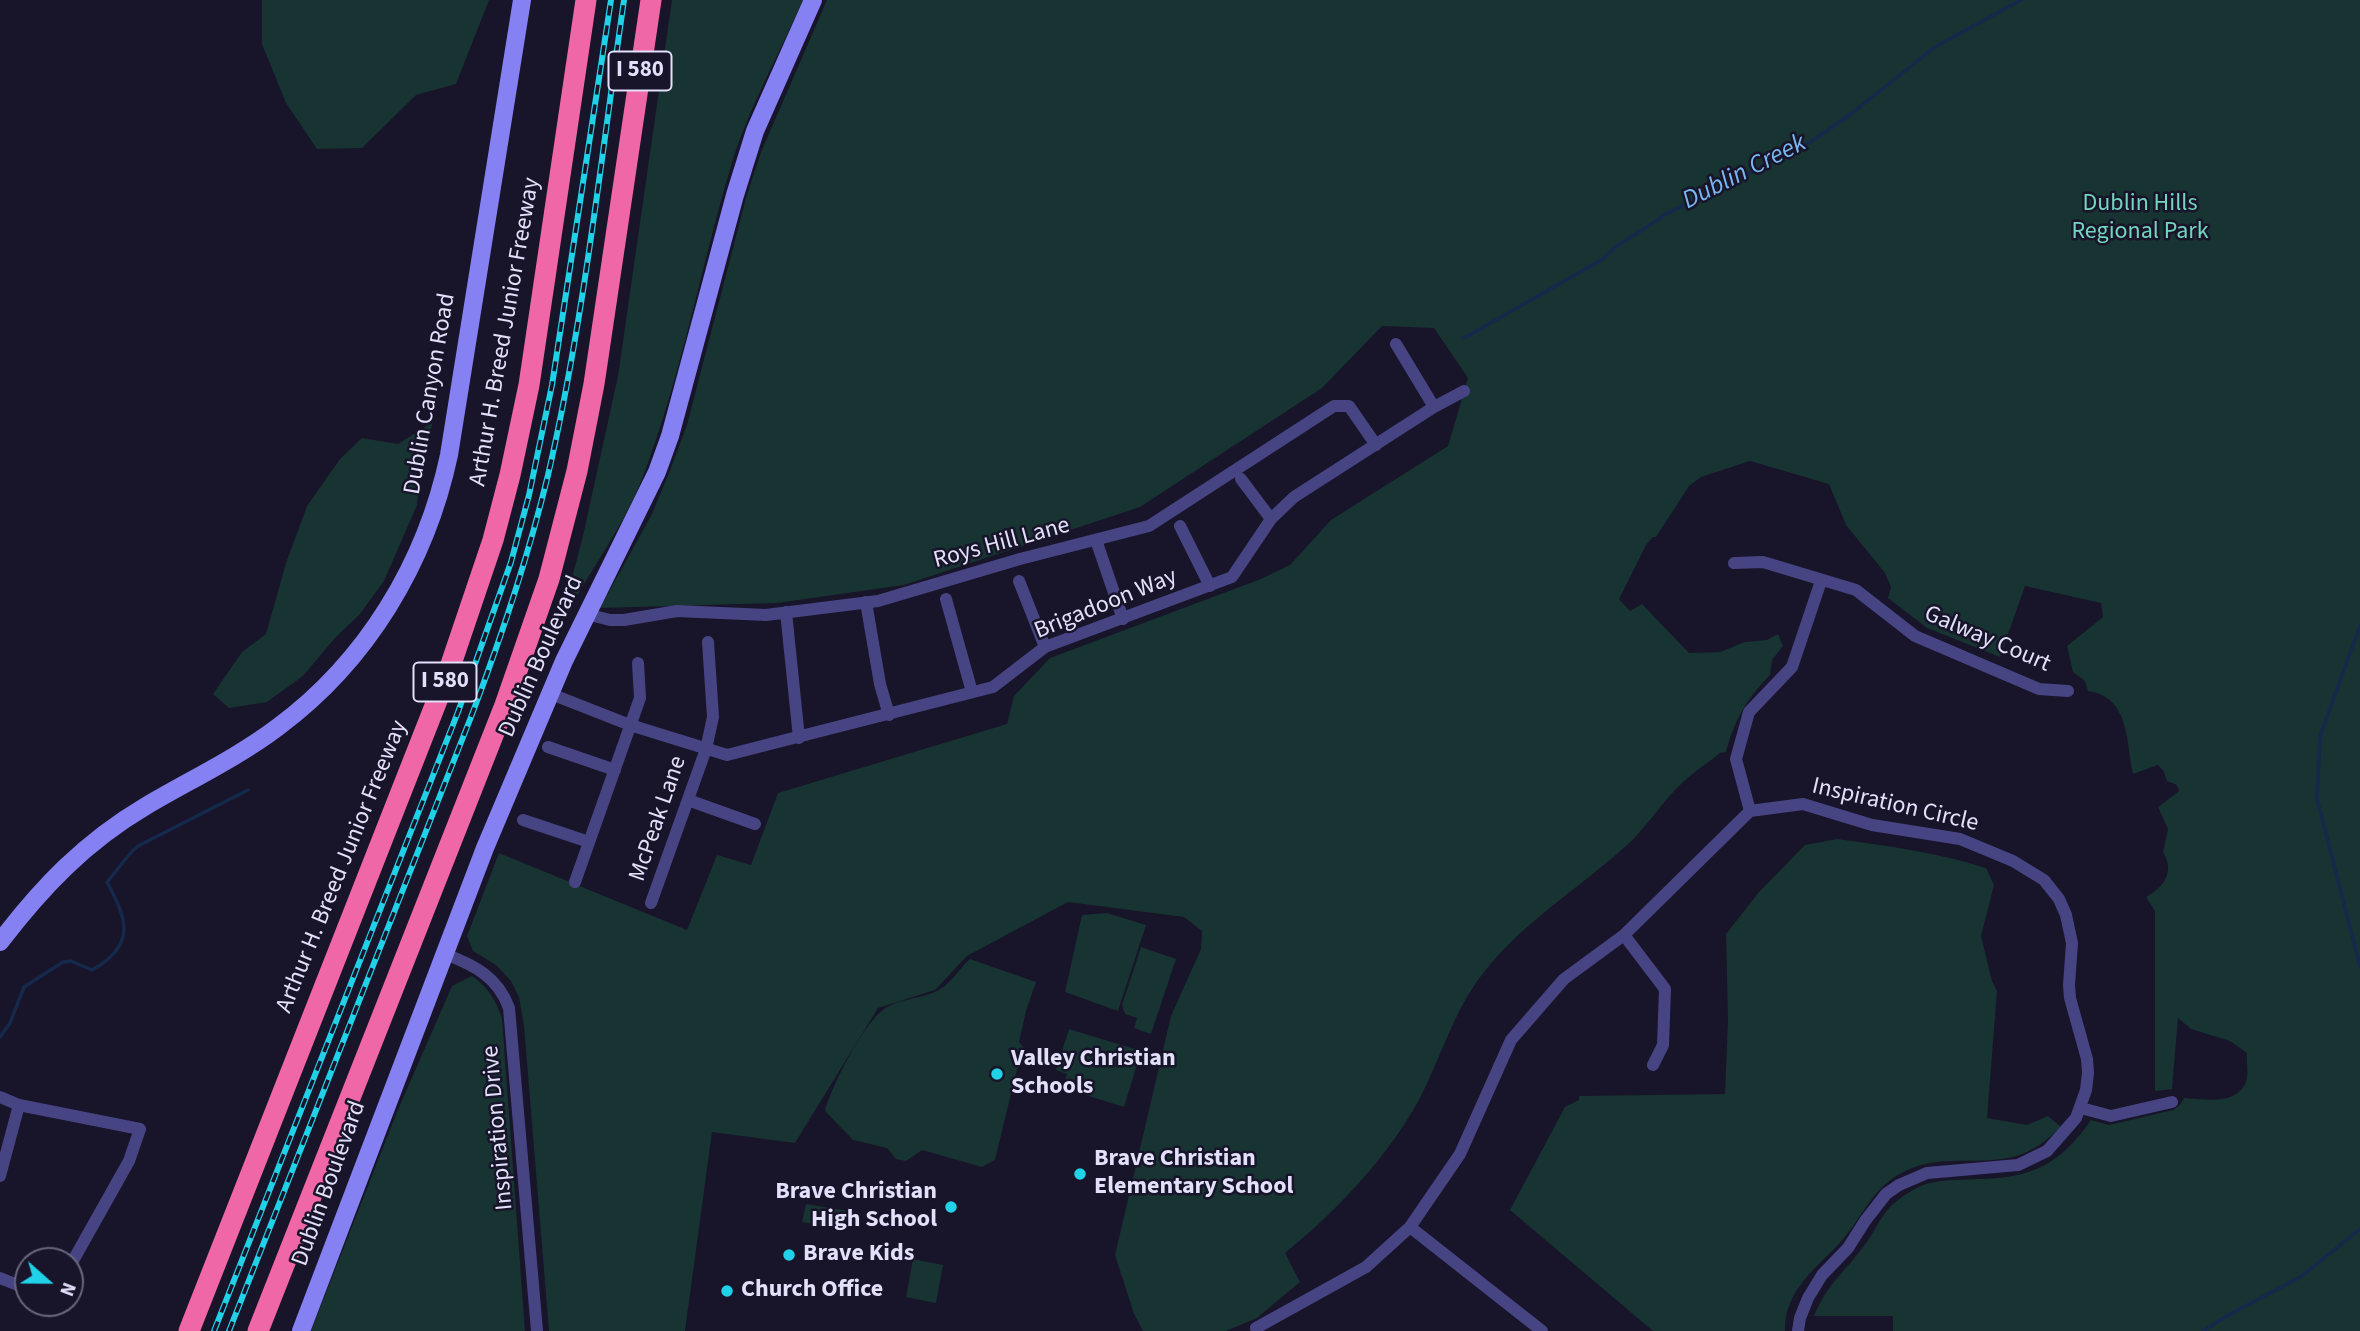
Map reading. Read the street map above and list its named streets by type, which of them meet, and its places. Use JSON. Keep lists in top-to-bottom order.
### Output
{
  "streets": {
    "highway": ["I 580", "Arthur H. Breed Junior Freeway"],
    "street": [
      "Dublin Canyon Road",
      "Roys Hill Lane",
      "Brigadoon Way",
      "Galway Court",
      "Dublin Boulevard",
      "Inspiration Circle",
      "McPeak Lane",
      "Inspiration Drive"
    ]
  },
  "crossings": [
    ["Roys Hill Lane", "Brigadoon Way"],
    ["Roys Hill Lane", "Dublin Boulevard"],
    ["Brigadoon Way", "Dublin Boulevard"],
    ["Brigadoon Way", "McPeak Lane"],
    ["Dublin Boulevard", "Inspiration Drive"]
  ],
  "water": ["Dublin Creek"],
  "parks": ["Dublin Hills Regional Park"],
  "places": [
    "Valley Christian Schools",
    "Brave Christian Elementary School",
    "Brave Christian High School",
    "Brave Kids",
    "Church Office"
  ],
  "north": "right"
}
